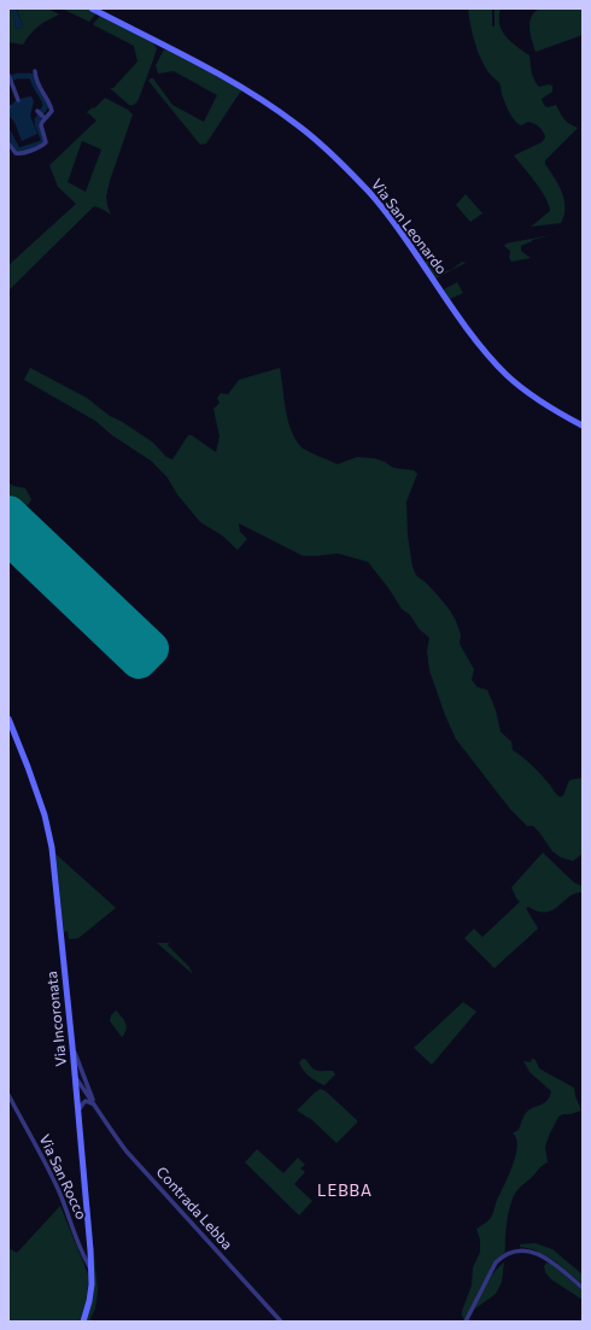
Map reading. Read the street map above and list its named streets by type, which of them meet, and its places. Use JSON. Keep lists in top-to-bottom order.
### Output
{
  "streets": {
    "street": [
      "Via San Leonardo",
      "Via Incoronata",
      "Via San Rocco",
      "Contrada Lebba"
    ]
  },
  "crossings": [
    ["Via Incoronata", "Via San Rocco"]
  ],
  "districts": ["LEBBA"]
}
